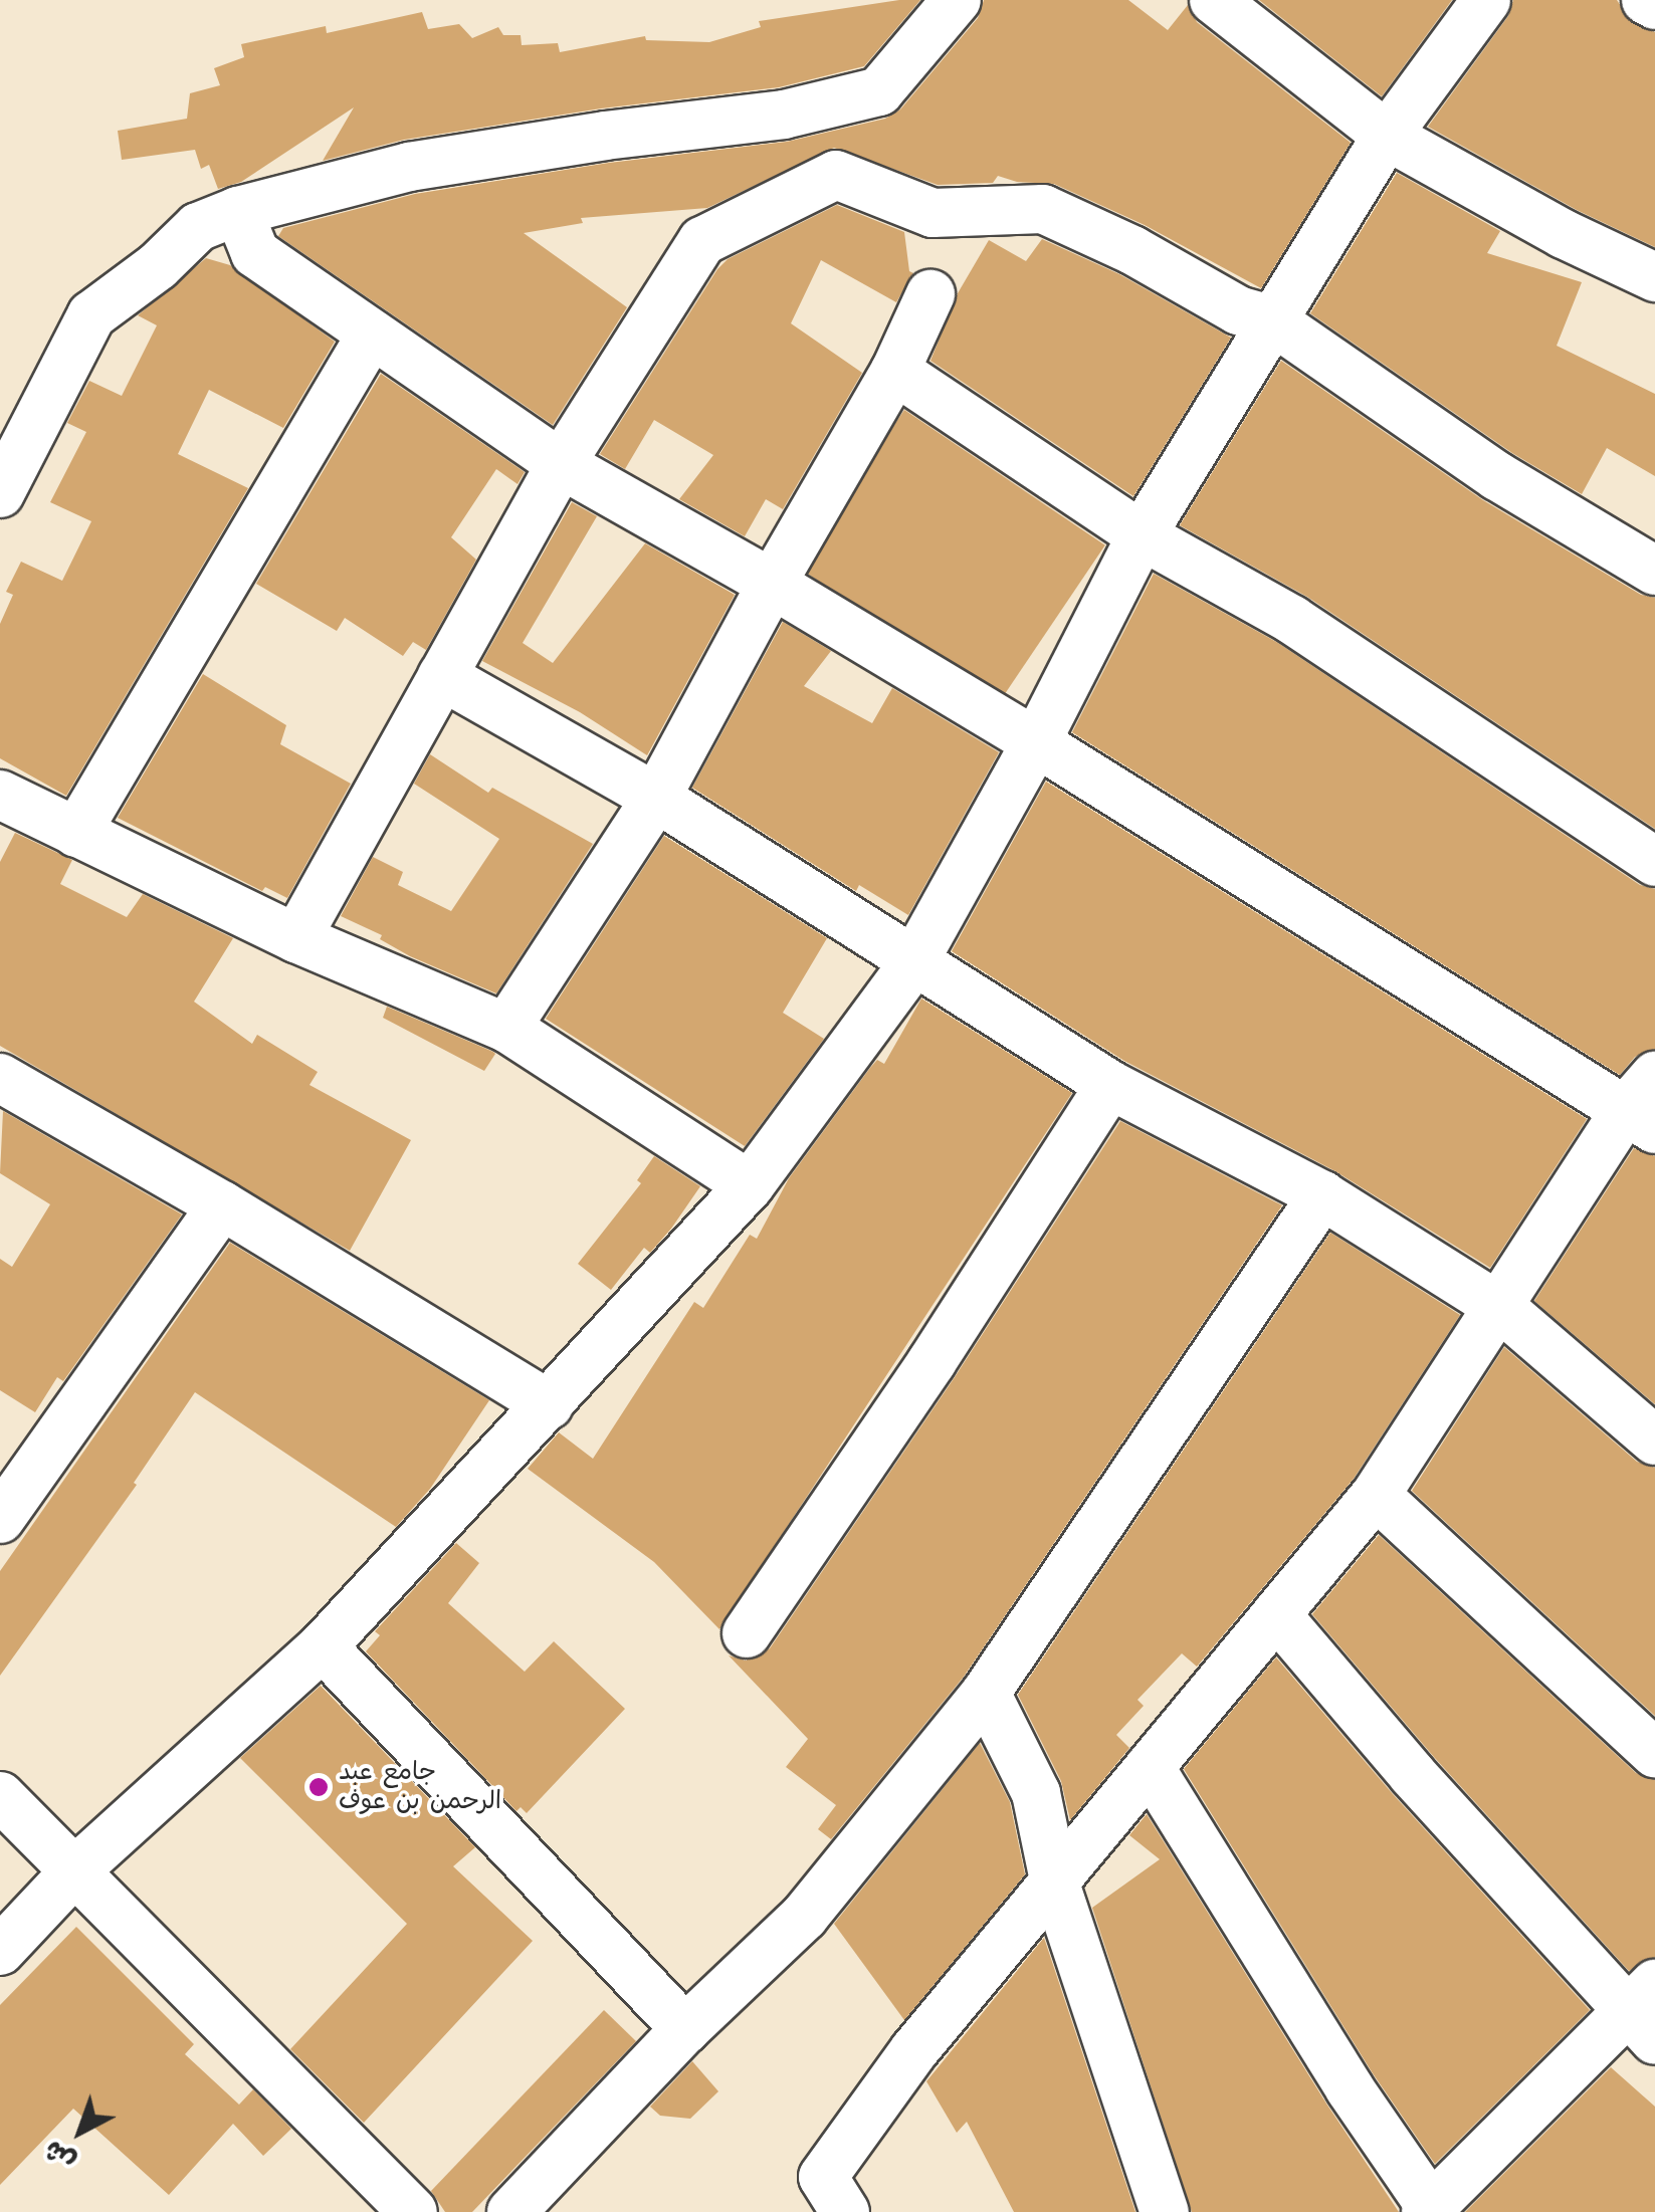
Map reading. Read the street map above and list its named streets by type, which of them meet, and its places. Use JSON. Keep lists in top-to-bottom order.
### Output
{
  "places": ["جامع عبد الرحمن بن عوف"],
  "north": "bottom left"
}
